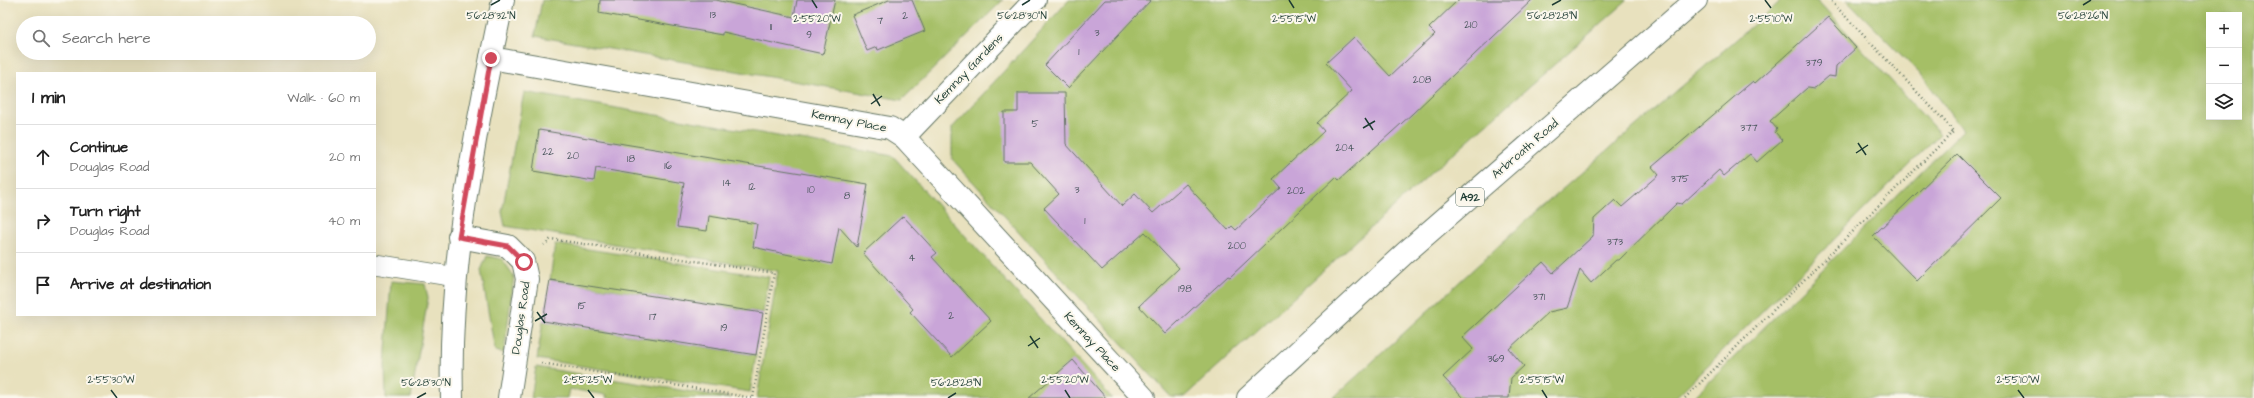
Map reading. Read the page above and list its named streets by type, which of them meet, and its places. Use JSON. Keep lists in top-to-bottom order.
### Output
{
  "streets": {
    "street": [
      "Kemnay Gardens",
      "Kemnay Place",
      "Arbroath Road",
      "A92",
      "Douglas Road"
    ]
  },
  "crossings": [
    ["Kemnay Gardens", "Kemnay Place"]
  ],
  "house_numbers": [
    "13",
    "2",
    "7",
    "210",
    "11",
    "3",
    "9",
    "1",
    "379",
    "208",
    "5",
    "377",
    "204",
    "22",
    "20",
    "18",
    "16",
    "375",
    "14",
    "12",
    "10",
    "3",
    "202",
    "8",
    "1",
    "373",
    "200",
    "4",
    "198",
    "371",
    "15",
    "2",
    "17",
    "19",
    "369"
  ],
  "page": {
    "map_buttons": ["+", "−"],
    "search": "Search here",
    "heading": ["1 min", "Walk · 60 m"],
    "list": [
      ["Continue", "Douglas Road", "20 m"],
      ["Turn right", "Douglas Road", "40 m"],
      "Arrive at destination"
    ]
  },
  "coordinates": [
    "56°28'32\"N",
    "56°28'30\"N",
    "56°28'28\"N",
    "56°28'26\"N",
    "2°55'20\"W",
    "2°55'10\"W",
    "2°55'15\"W",
    "2°55'30\"W",
    "2°55'25\"W"
  ]
}
